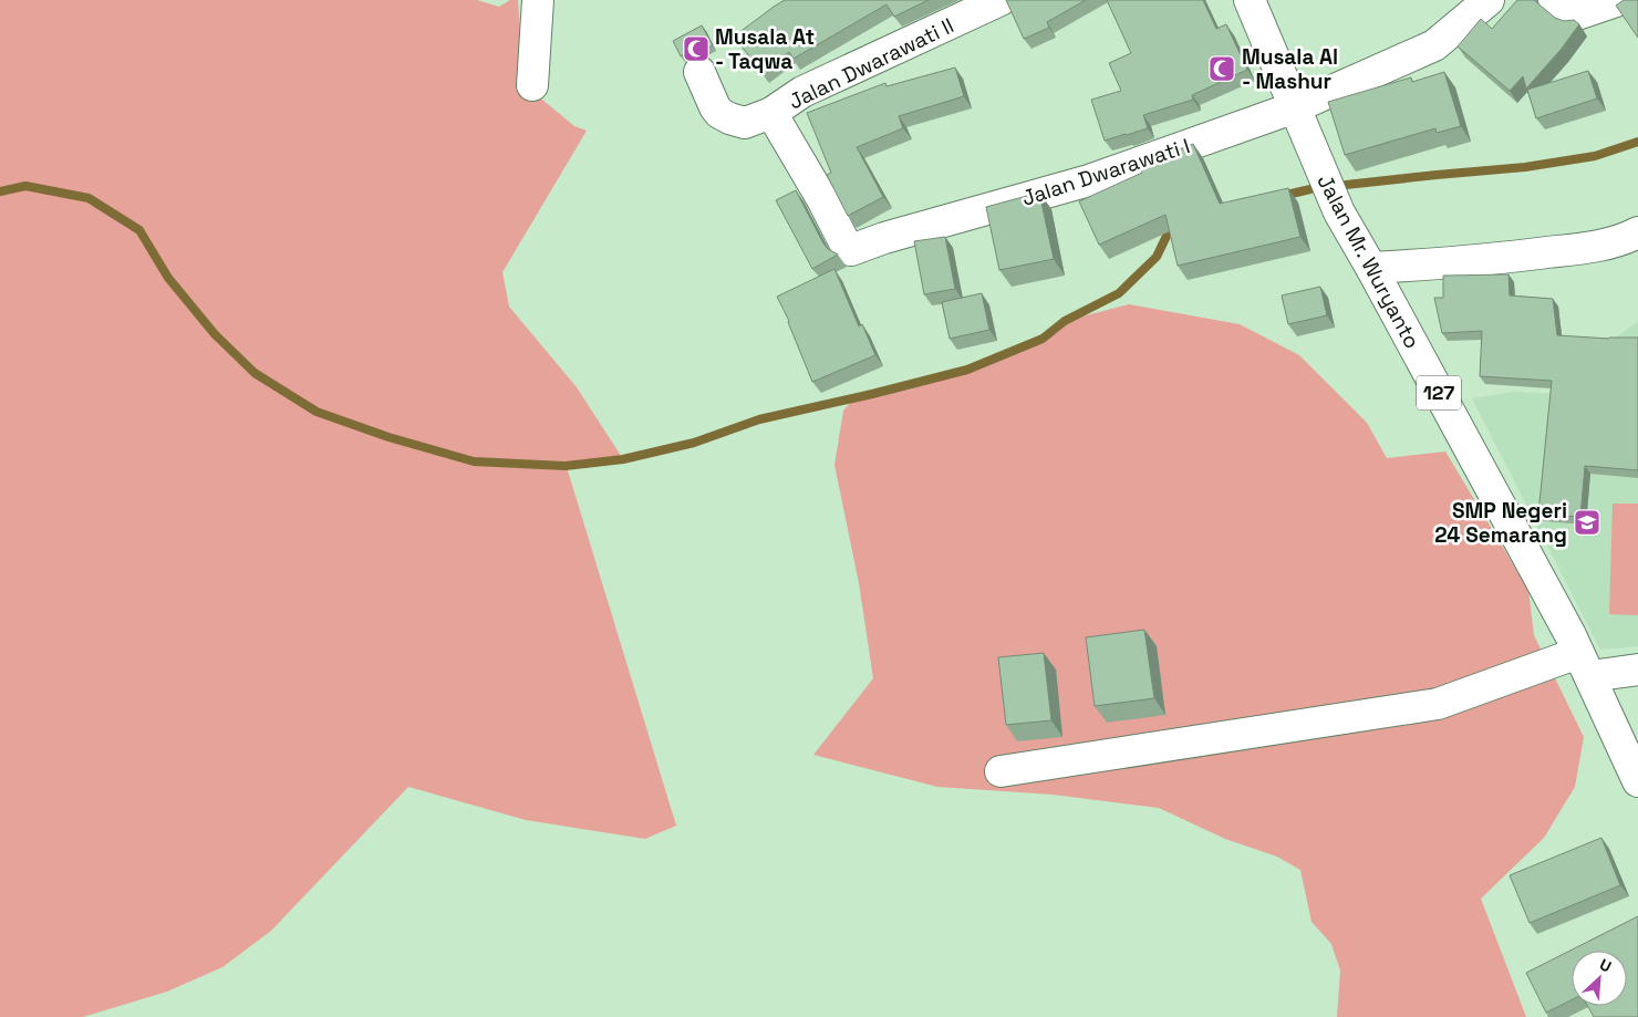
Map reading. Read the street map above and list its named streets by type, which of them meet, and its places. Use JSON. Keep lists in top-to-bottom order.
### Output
{
  "streets": {
    "street": [
      "Jalan Dwarawati II",
      "Jalan Dwarawati I",
      "Jalan Mr. Wuryanto",
      "127"
    ]
  },
  "crossings": [
    ["Jalan Dwarawati II", "Jalan Dwarawati I"],
    ["Jalan Dwarawati I", "Jalan Mr. Wuryanto"]
  ],
  "places": {
    "mosque": ["Musala At - Taqwa", "Musala Al - Mashur"],
    "school or university": ["SMP Negeri 24 Semarang"]
  },
  "north": "top right"
}
